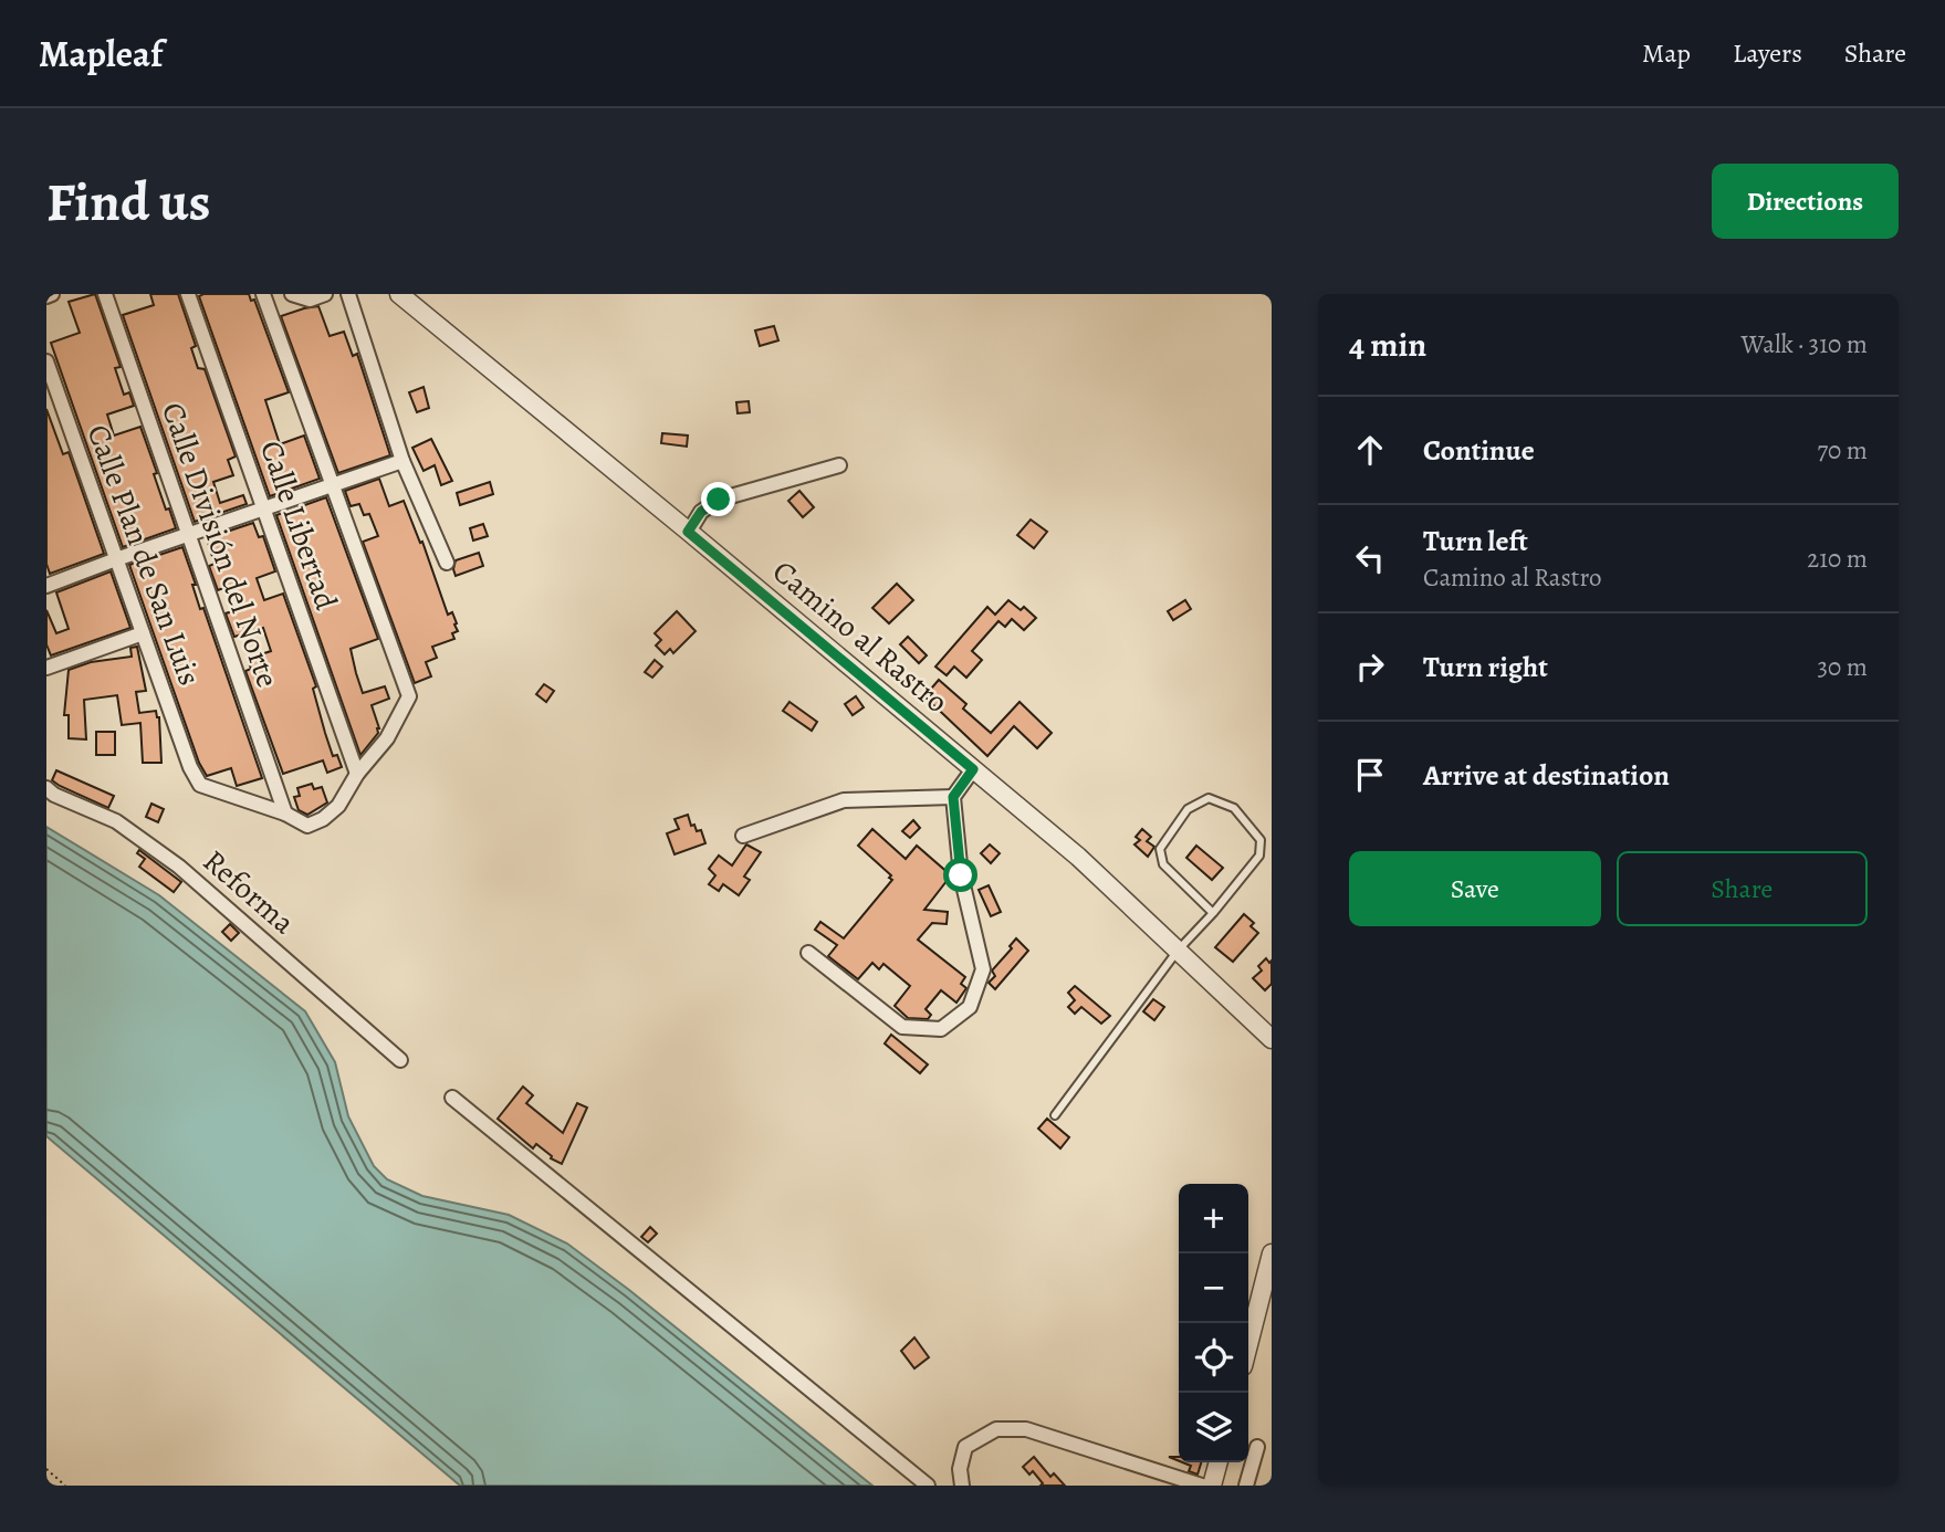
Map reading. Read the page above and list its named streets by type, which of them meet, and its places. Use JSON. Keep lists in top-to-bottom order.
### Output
{
  "streets": {
    "street": [
      "Calle Libertad",
      "Calle División del Norte",
      "Calle Plan de San Luis",
      "Camino al Rastro",
      "Reforma"
    ]
  },
  "crossings": [
    ["Calle División del Norte", "Calle Plan de San Luis"]
  ],
  "page": {
    "header": "Mapleaf",
    "nav": ["Map", "Layers", "Share"],
    "buttons": [
      "Directions",
      ["Save", "Share"]
    ],
    "title": "Find us",
    "heading": ["4 min", "Walk · 310 m"],
    "list": [
      ["Continue", "70 m"],
      ["Turn left", "Camino al Rastro", "210 m"],
      ["Turn right", "30 m"],
      "Arrive at destination"
    ],
    "map_buttons": ["+", "−"]
  }
}
